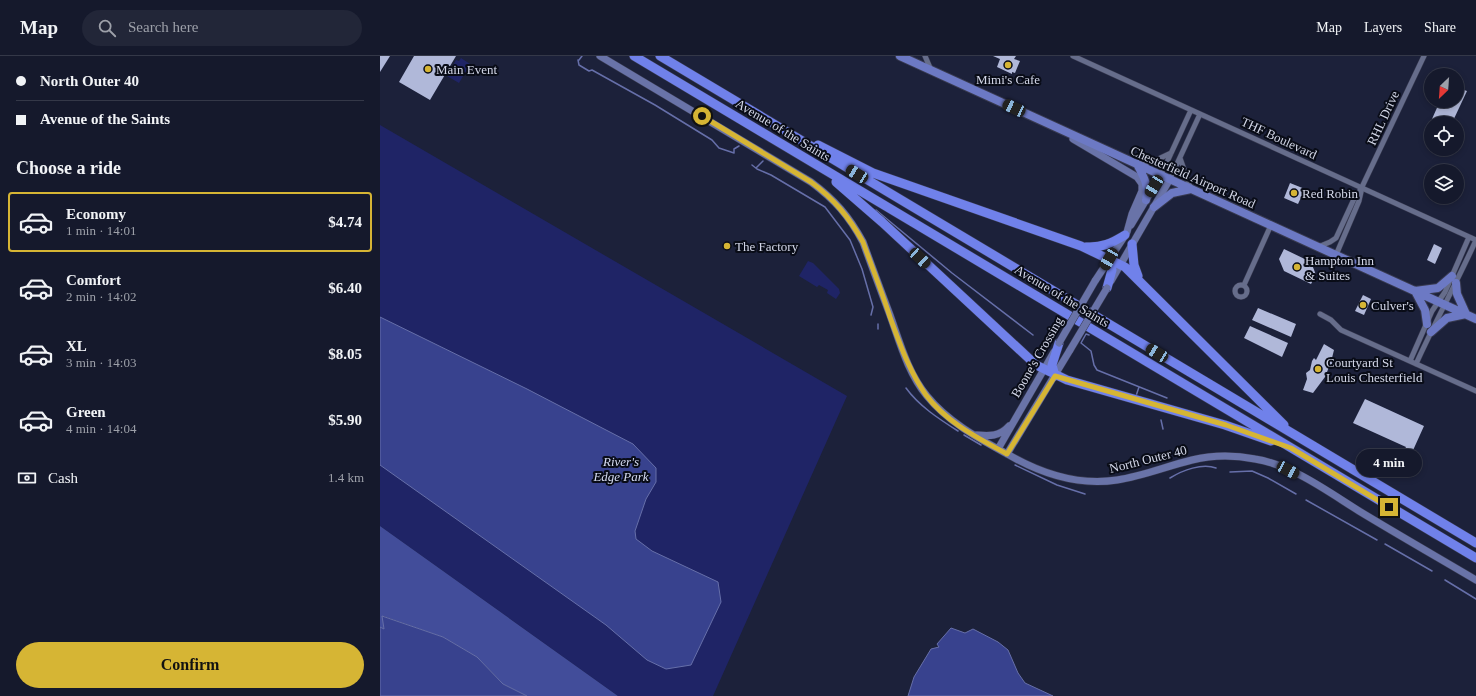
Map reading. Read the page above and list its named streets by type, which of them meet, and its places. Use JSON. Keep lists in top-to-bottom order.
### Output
{
  "streets": {
    "highway": ["Avenue of the Saints"],
    "main road": ["Chesterfield Airport Road"],
    "street": [
      "RHL Drive",
      "THF Boulevard",
      "Boone's Crossing",
      "North Outer 40"
    ]
  },
  "crossings": [
    ["RHL Drive", "THF Boulevard"],
    ["RHL Drive", "Chesterfield Airport Road"],
    ["Chesterfield Airport Road", "Boone's Crossing"],
    ["Boone's Crossing", "North Outer 40"]
  ],
  "parks": ["River's Edge Park"],
  "places": [
    "Mimi's Cafe",
    "Main Event",
    "Red Robin",
    "The Factory",
    "Hampton Inn & Suites",
    "Culver's",
    "Courtyard St Louis Chesterfield"
  ],
  "north": "bottom left",
  "page": {
    "header": "Map",
    "search": "Search here",
    "nav": ["Map", "Layers", "Share"],
    "banner": ["North Outer 40", "Avenue of the Saints"],
    "heading": "Choose a ride",
    "list": [
      {
        "name": "Economy",
        "note": "1 min · 14:01",
        "value": "$4.74"
      },
      {
        "name": "Comfort",
        "note": "2 min · 14:02",
        "value": "$6.40"
      },
      {
        "name": "XL",
        "note": "3 min · 14:03",
        "value": "$8.05"
      },
      {
        "name": "Green",
        "note": "4 min · 14:04",
        "value": "$5.90"
      }
    ],
    "bubble": "4 min",
    "pay": ["Cash", "1.4 km"],
    "buttons": "Confirm"
  }
}
